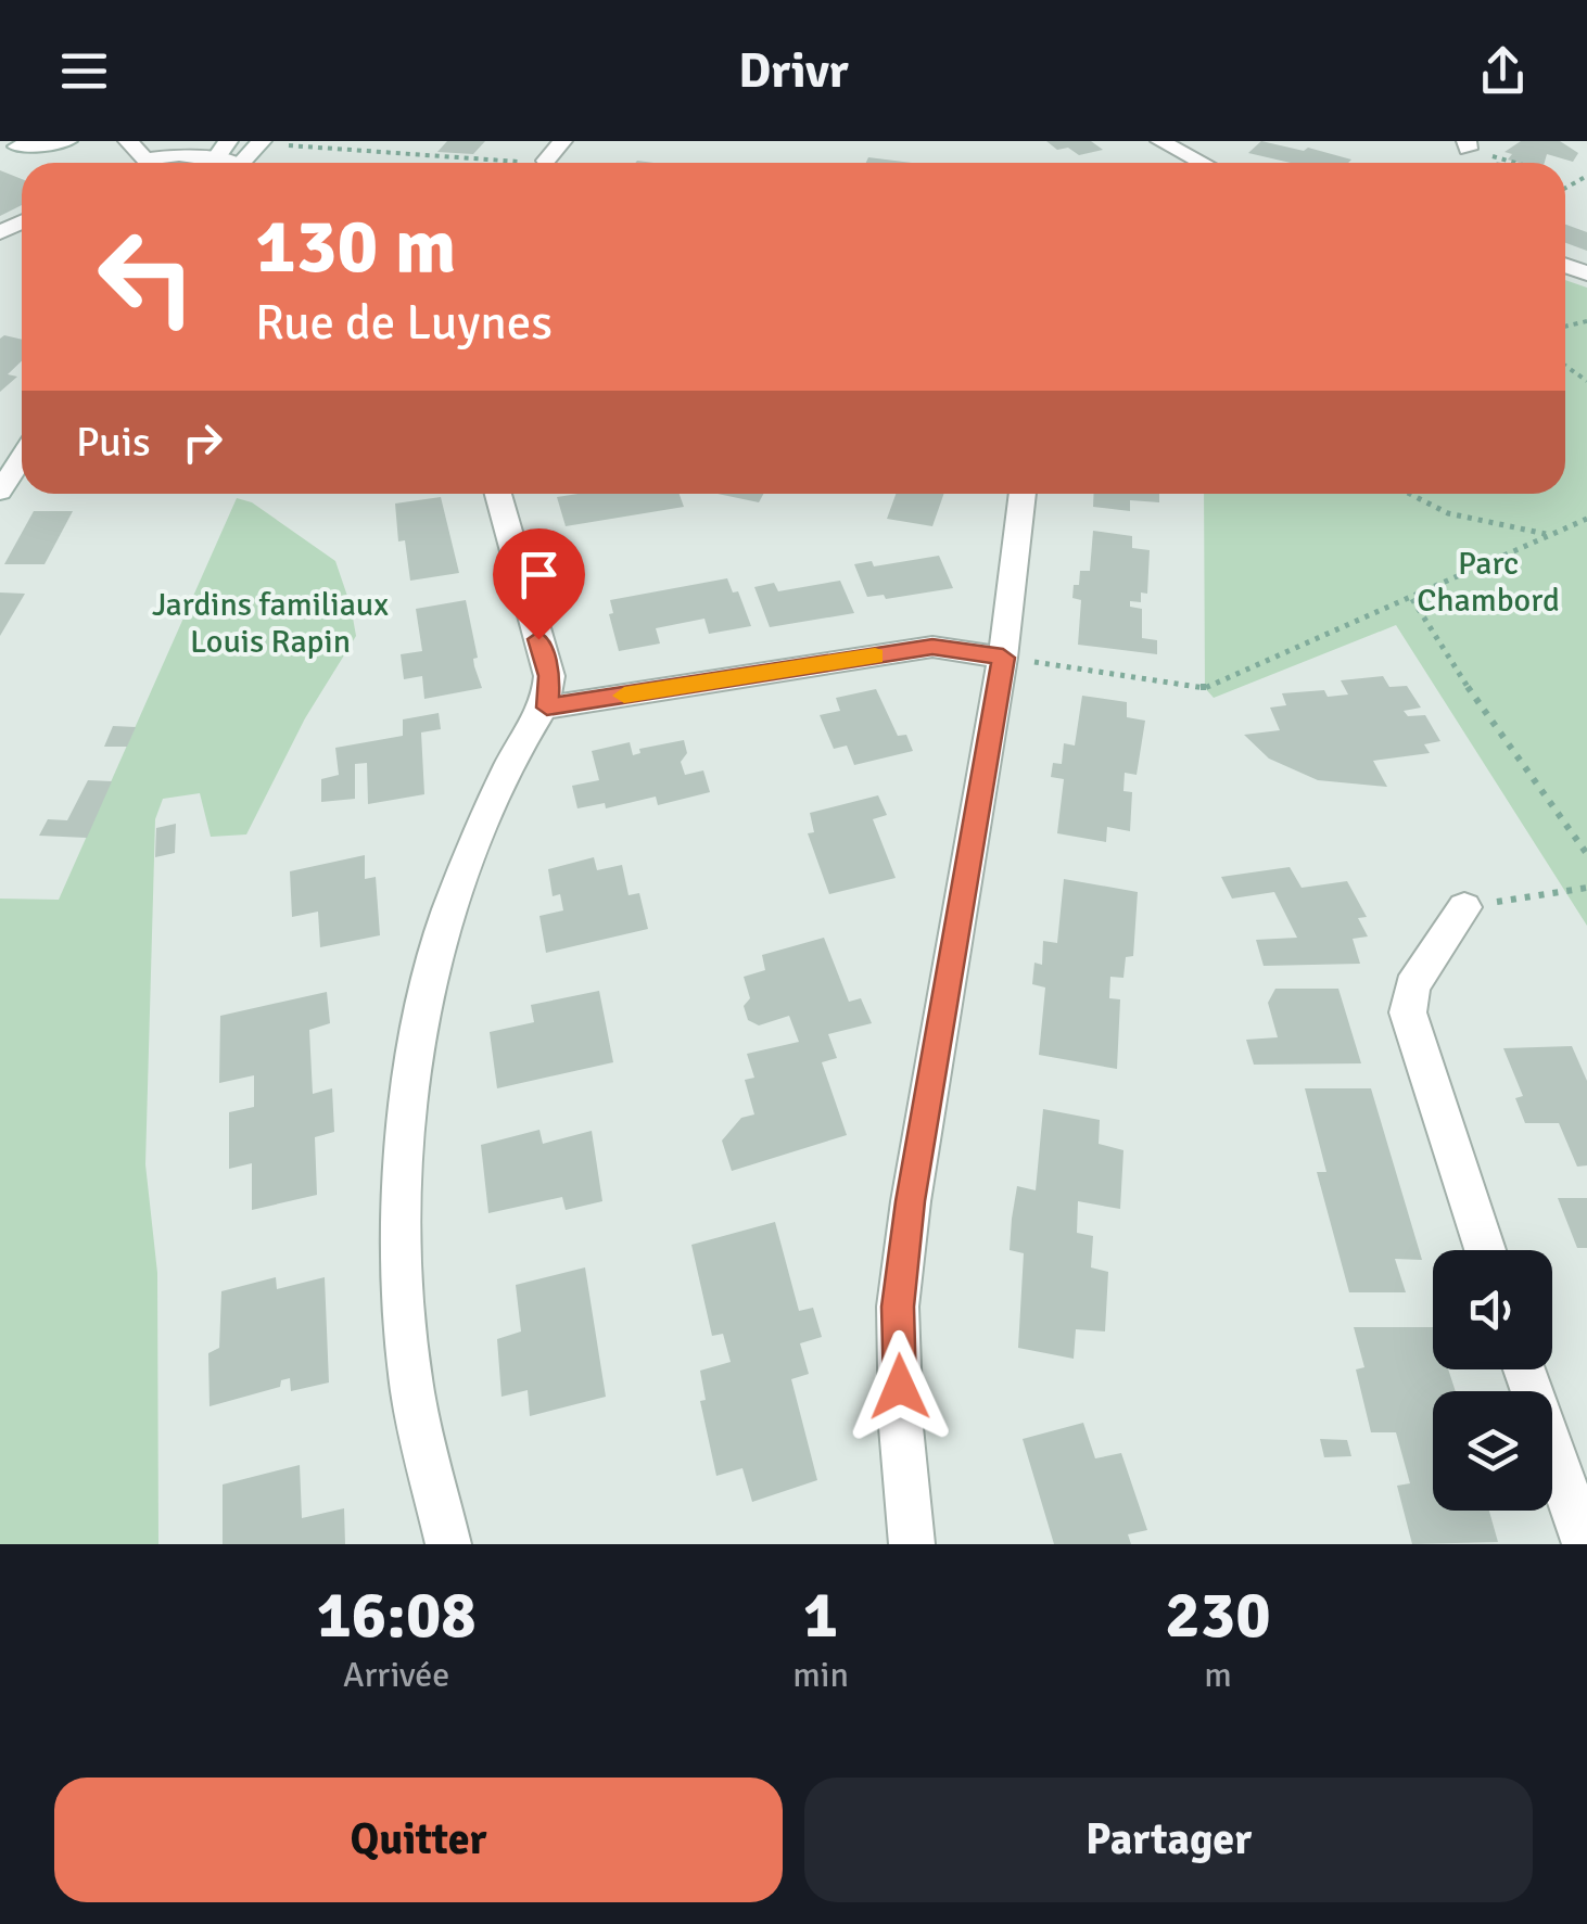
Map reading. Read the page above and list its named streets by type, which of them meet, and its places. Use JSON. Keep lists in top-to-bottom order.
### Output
{
  "parks": ["Parc Chambord", "Jardins familiaux Louis Rapin"],
  "page": {
    "header": "Drivr",
    "turn": ["130 m", "Rue de Luynes"],
    "then": "Puis",
    "eta": [
      "16:08",
      "Arrivée",
      "1",
      "min",
      "230",
      "m"
    ],
    "buttons": ["Quitter", "Partager"]
  }
}
